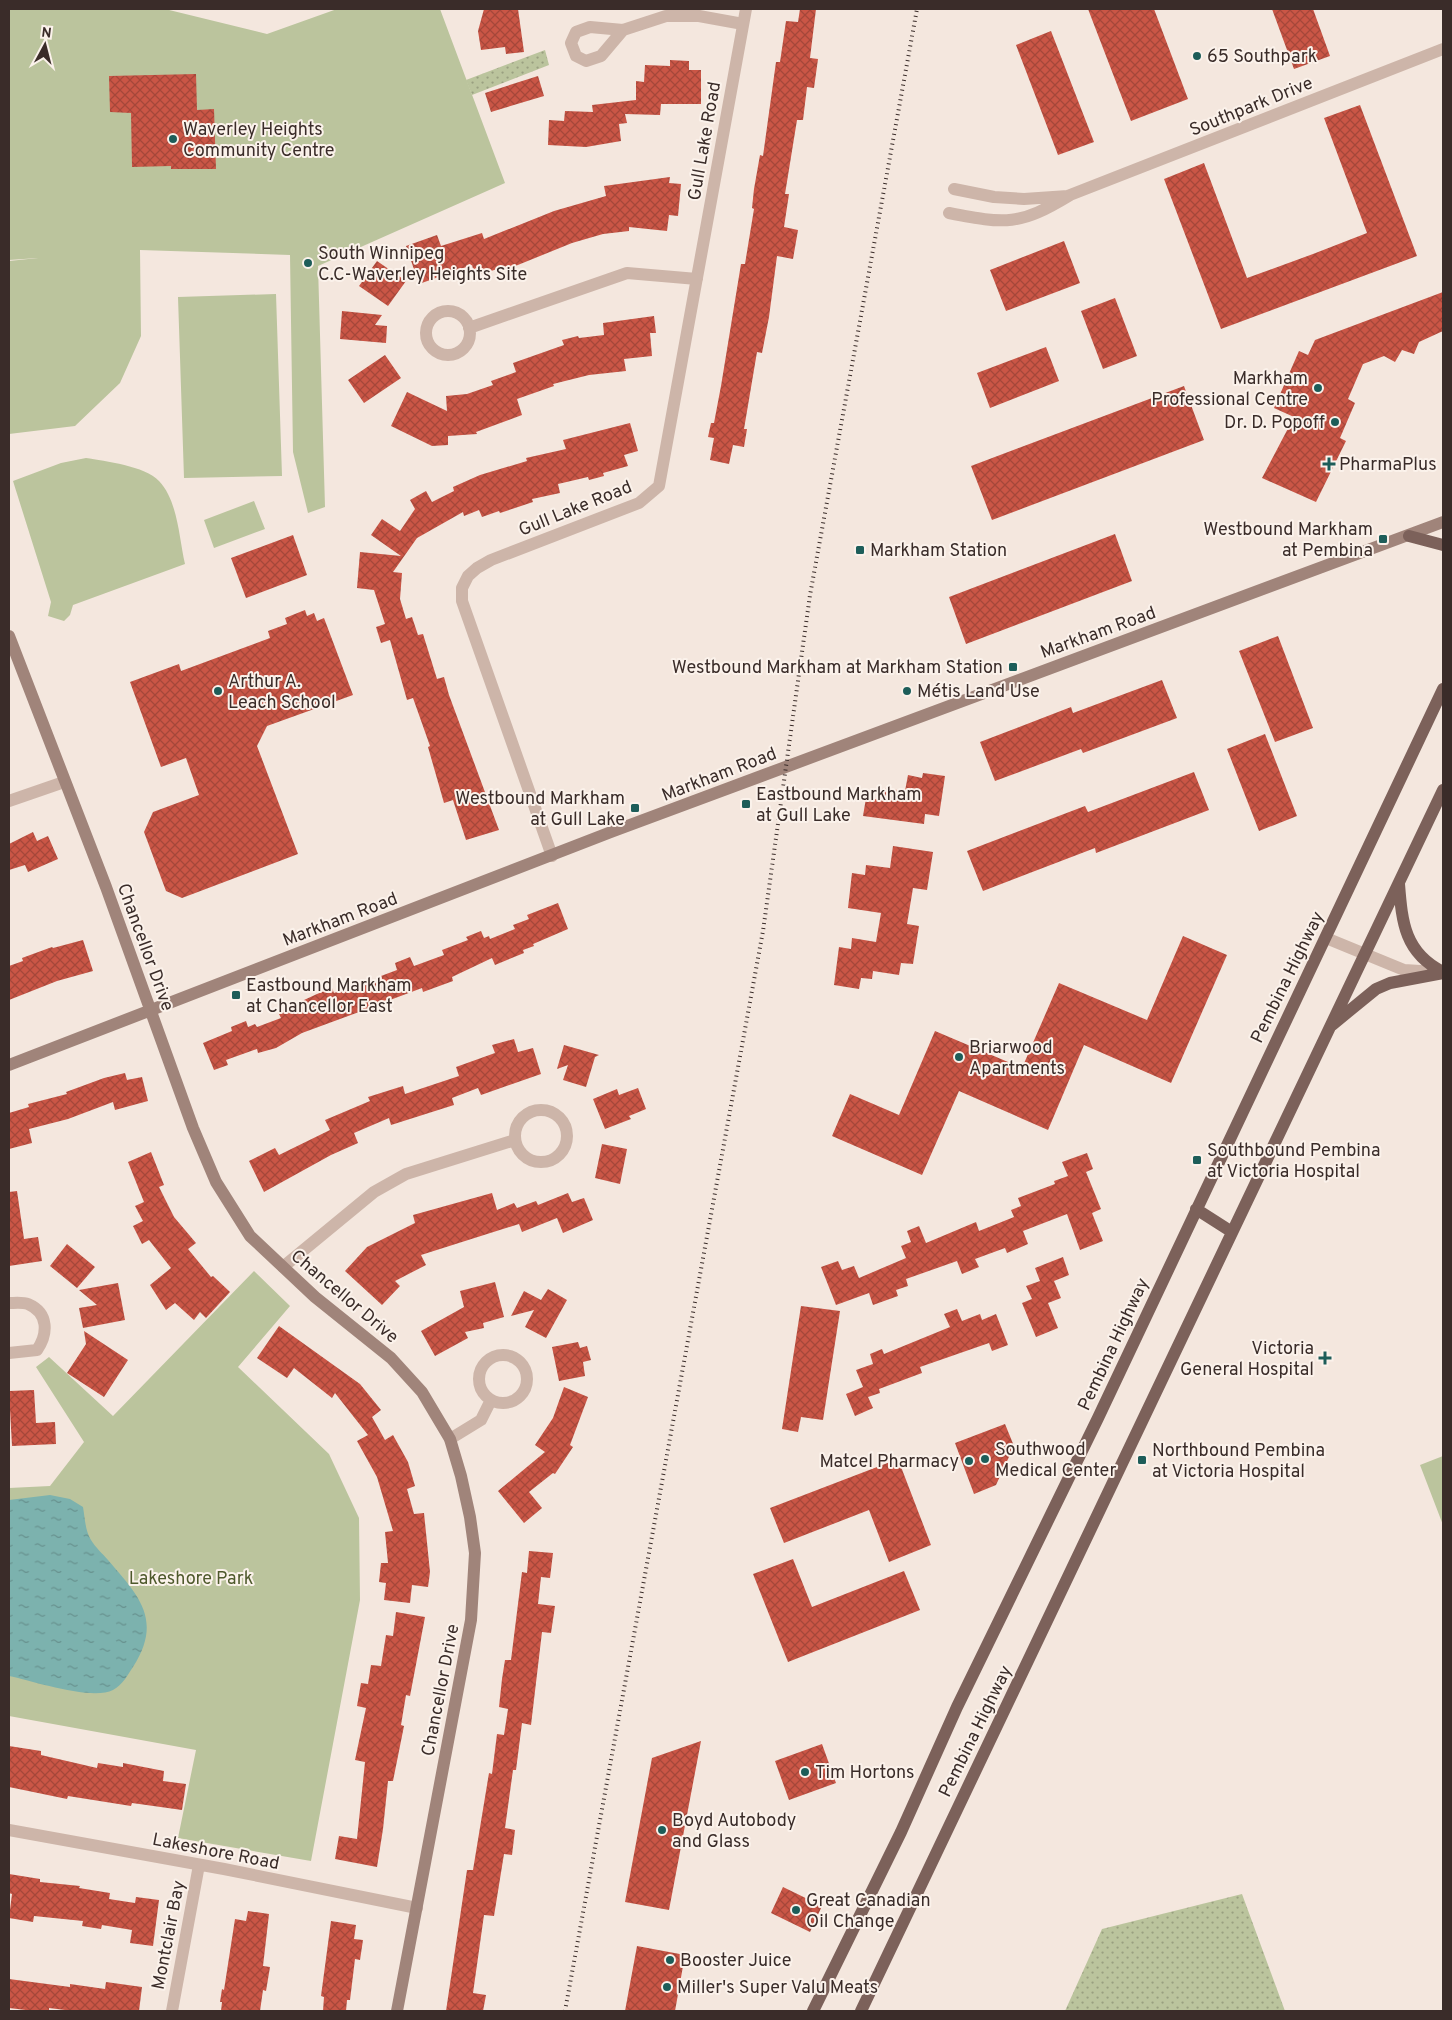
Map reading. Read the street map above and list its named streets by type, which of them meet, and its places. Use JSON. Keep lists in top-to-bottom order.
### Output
{
  "streets": {
    "main road": ["Pembina Highway"],
    "street": [
      "Southpark Drive",
      "Gull Lake Road",
      "Markham Road",
      "Chancellor Drive",
      "Lakeshore Road",
      "Montclair Bay"
    ]
  },
  "crossings": [
    ["Gull Lake Road", "Markham Road"],
    ["Markham Road", "Chancellor Drive"],
    ["Chancellor Drive", "Lakeshore Road"],
    ["Lakeshore Road", "Montclair Bay"]
  ],
  "parks": ["Lakeshore Park"],
  "places": {
    "other": [
      "65 Southpark",
      "Waverley Heights Community Centre",
      "South Winnipeg C.C-Waverley Heights Site",
      "Markham Professional Centre",
      "Dr. D. Popoff",
      "Arthur A. Leach School",
      "Métis Land Use",
      "Briarwood Apartments",
      "Southwood Medical Center",
      "Matcel Pharmacy",
      "Tim Hortons",
      "Boyd Autobody and Glass",
      "Great Canadian Oil Change",
      "Booster Juice",
      "Miller's Super Valu Meats"
    ],
    "health": ["PharmaPlus", "Victoria General Hospital"],
    "transit": [
      "Westbound Markham at Pembina",
      "Markham Station",
      "Westbound Markham at Markham Station",
      "Eastbound Markham at Gull Lake",
      "Westbound Markham at Gull Lake",
      "Eastbound Markham at Chancellor East",
      "Southbound Pembina at Victoria Hospital",
      "Northbound Pembina at Victoria Hospital"
    ]
  },
  "north": "top"
}
